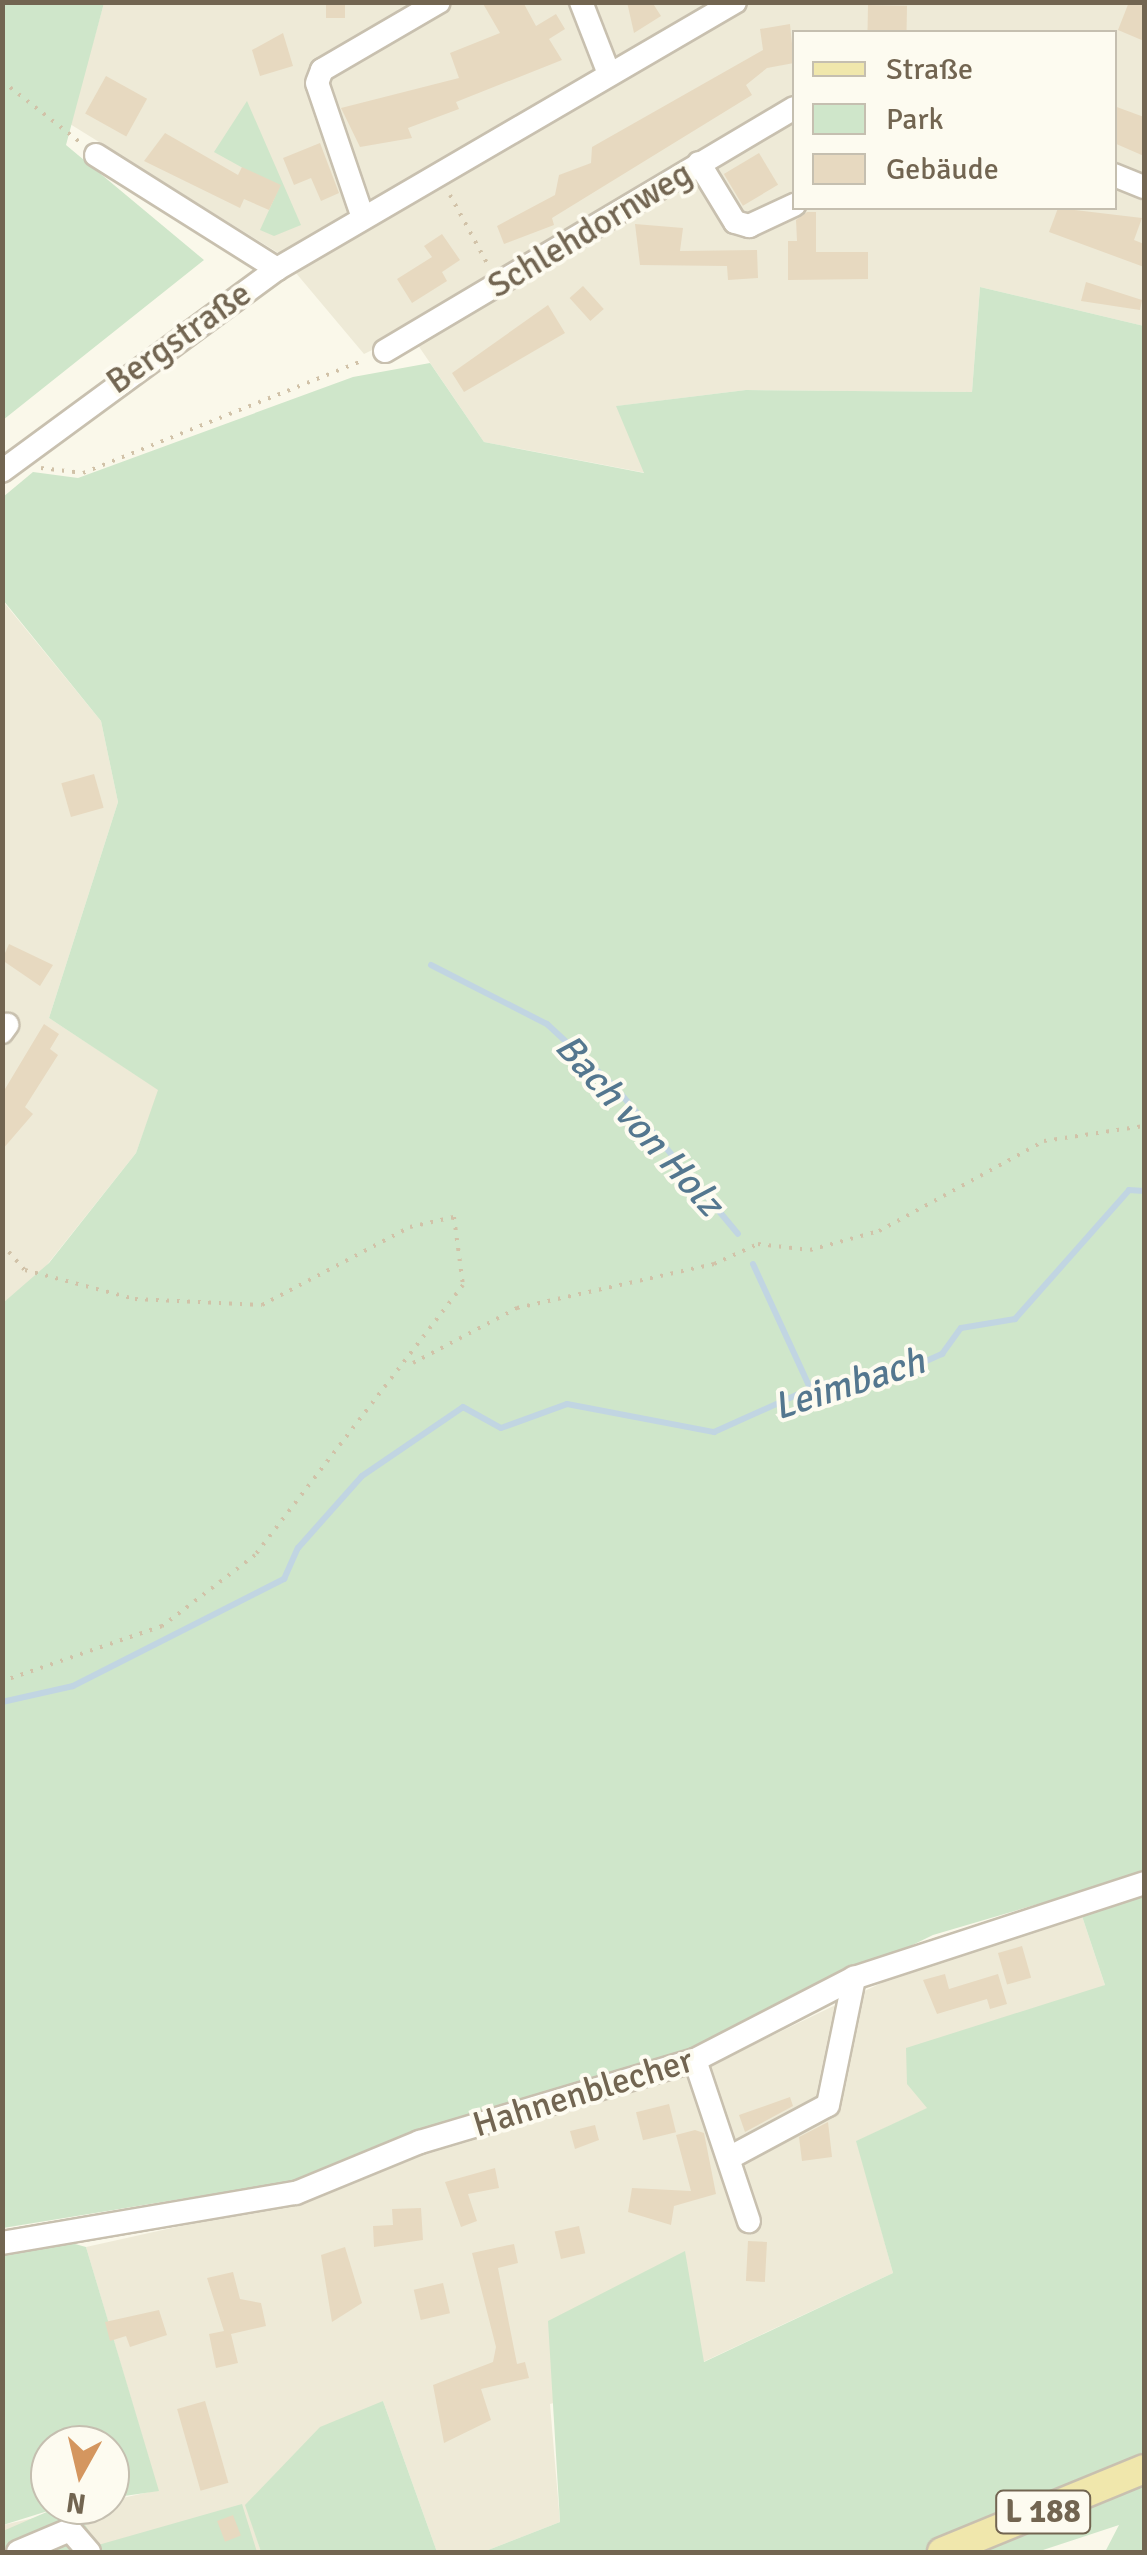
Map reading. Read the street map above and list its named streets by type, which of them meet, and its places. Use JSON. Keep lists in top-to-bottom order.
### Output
{
  "streets": {
    "main road": ["L 188"],
    "street": ["Schlehdornweg", "Bergstraße", "Hahnenblecher"]
  },
  "water": ["Bach von Holz", "Leimbach"],
  "legend": ["Straße", "Park", "Gebäude"],
  "north": "bottom"
}
